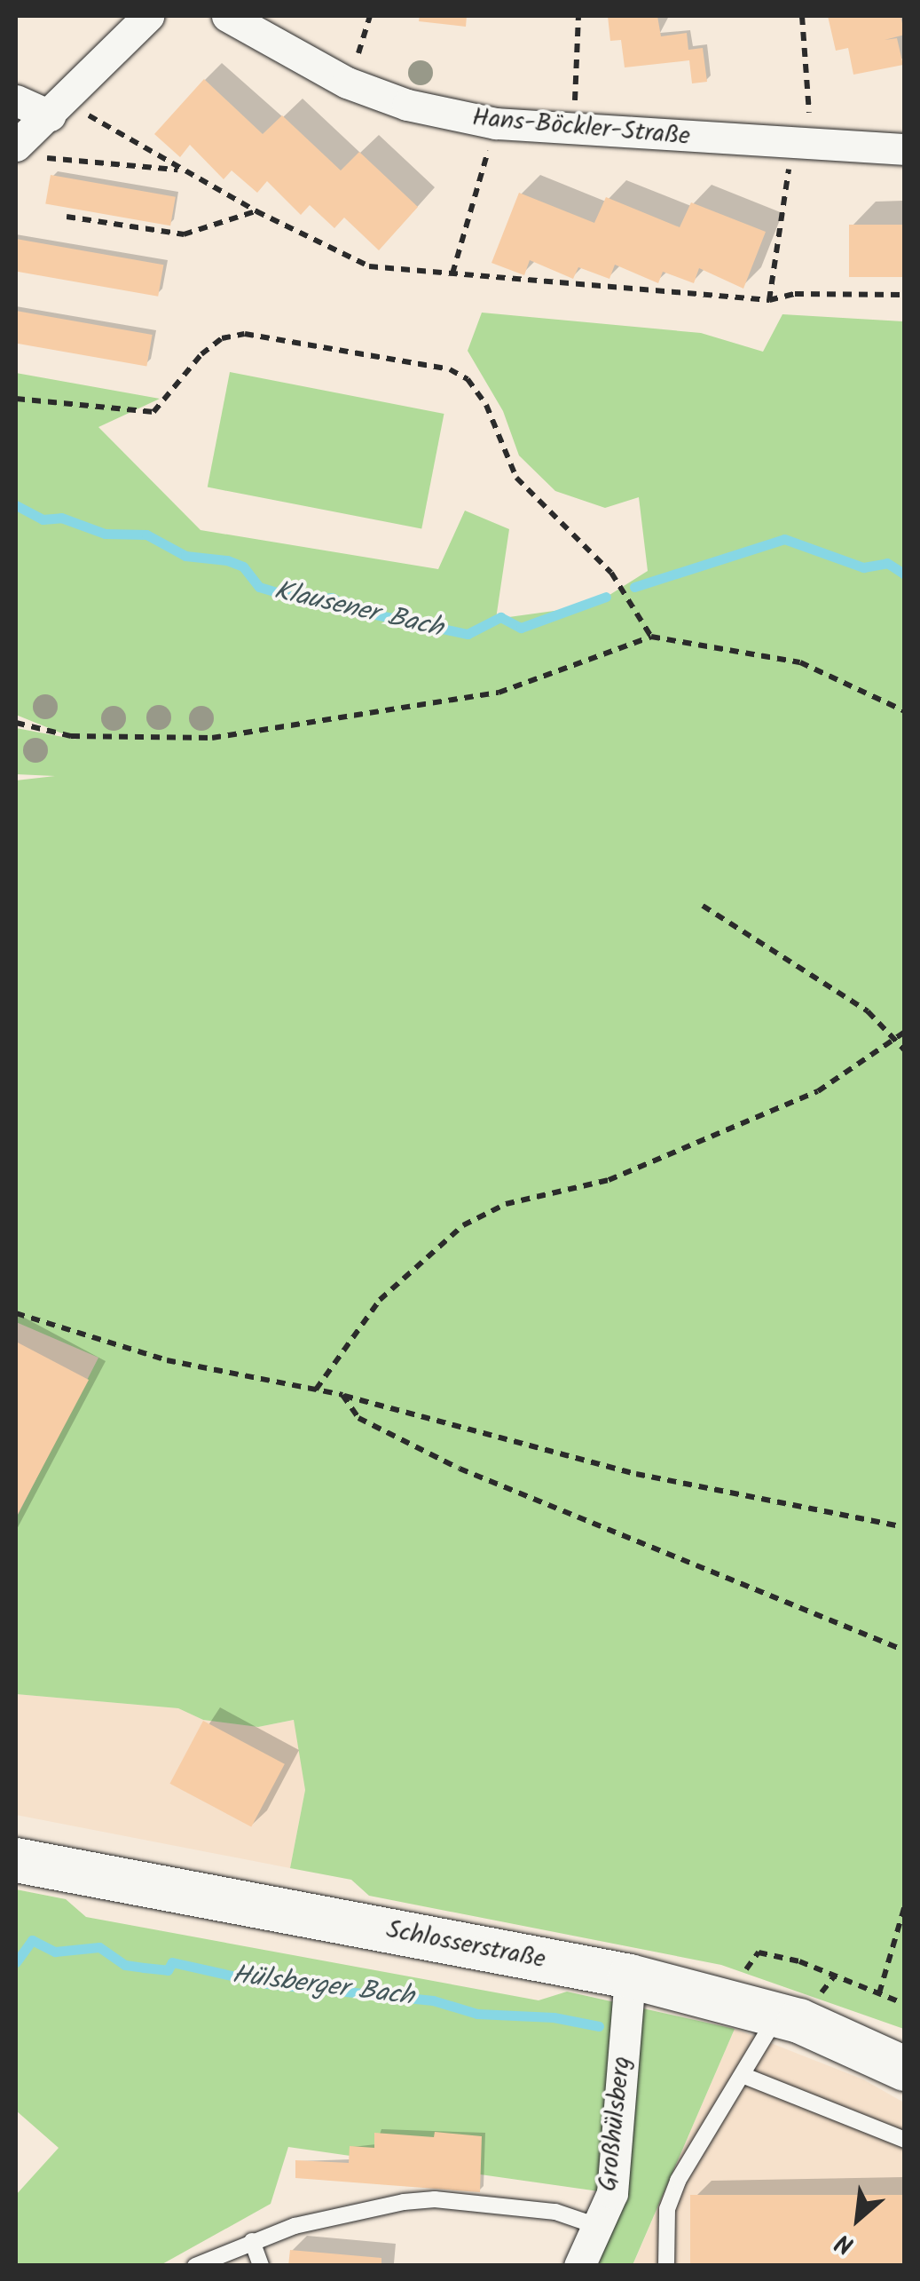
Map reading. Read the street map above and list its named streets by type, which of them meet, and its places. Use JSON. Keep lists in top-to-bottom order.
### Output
{
  "streets": {
    "street": ["Hans-Böckler-Straße", "Schlosserstraße", "Großhülsberg"]
  },
  "crossings": [
    ["Schlosserstraße", "Großhülsberg"]
  ],
  "water": ["Klausener Bach", "Hülsberger Bach"],
  "north": "bottom left"
}
